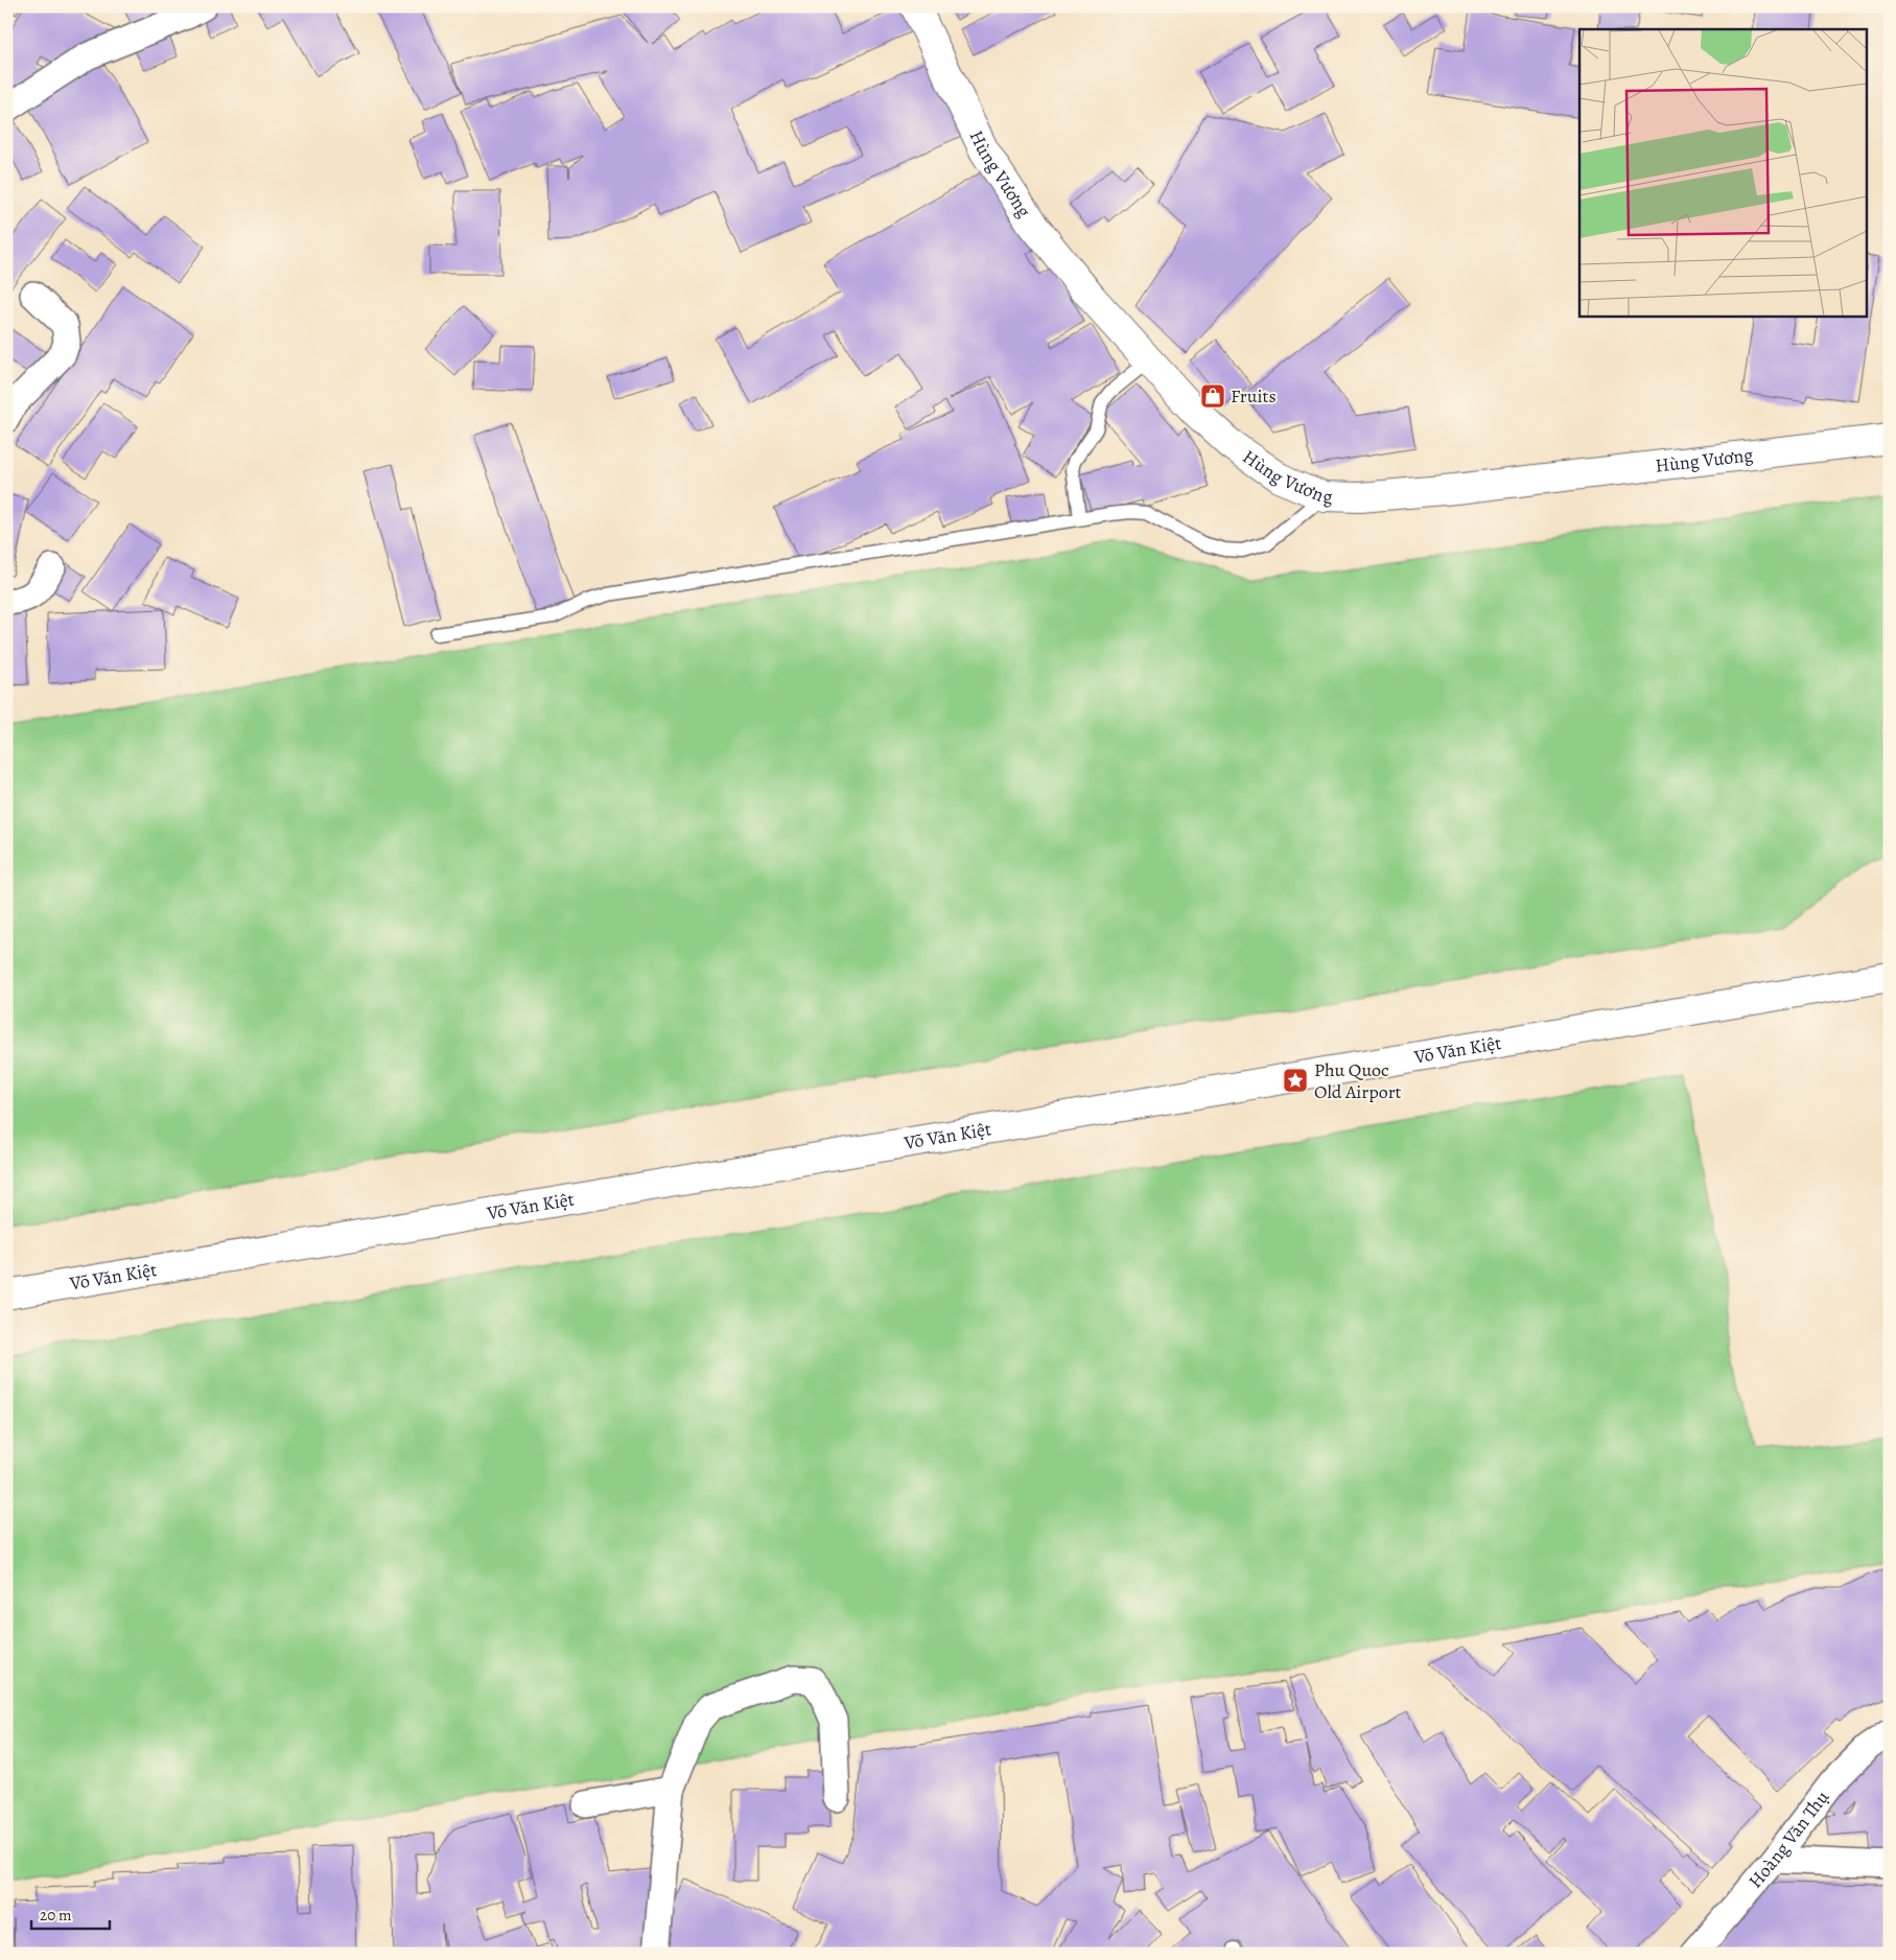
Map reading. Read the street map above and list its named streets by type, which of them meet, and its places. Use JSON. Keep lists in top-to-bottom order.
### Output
{
  "streets": {
    "street": ["Hùng Vương", "Võ Văn Kiệt", "Hoàng Văn Thụ"]
  },
  "places": {
    "shop": ["Fruits"],
    "place": ["Phu Quoc Old Airport"]
  },
  "scale_bar": "20 m"
}
